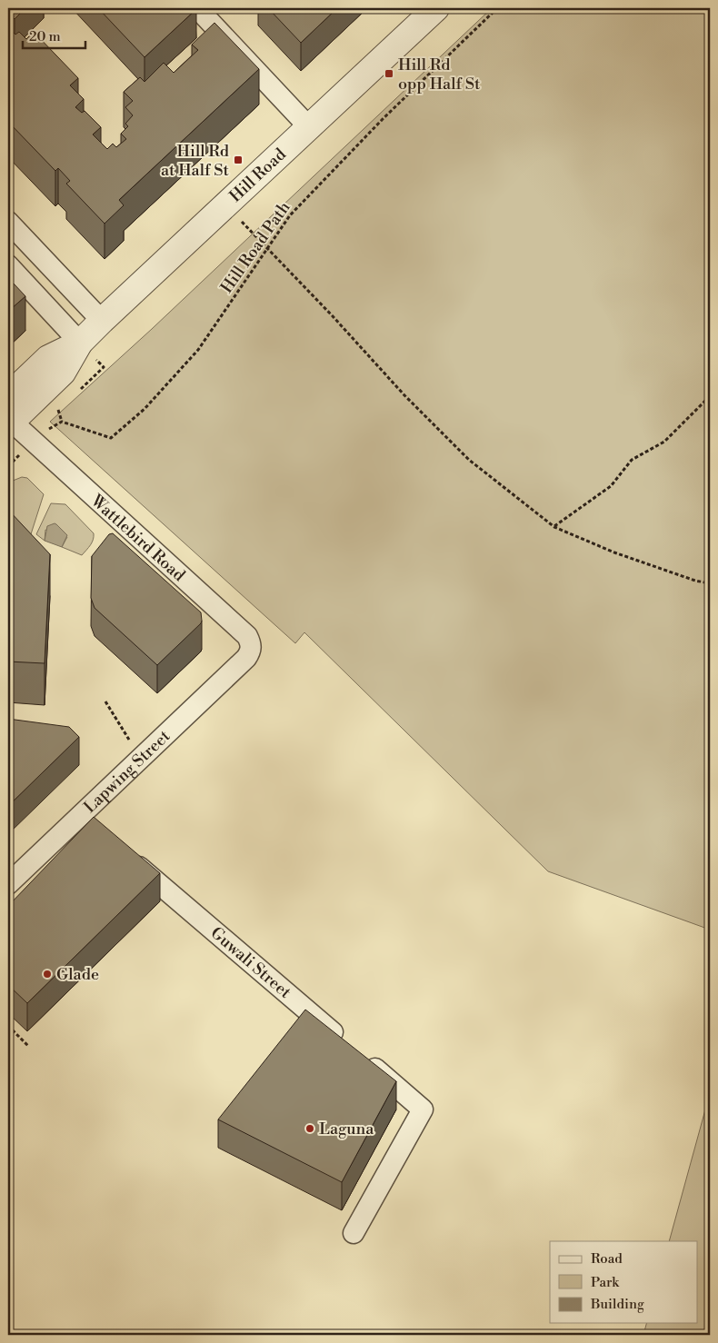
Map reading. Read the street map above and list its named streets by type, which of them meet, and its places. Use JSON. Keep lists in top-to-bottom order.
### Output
{
  "streets": {
    "street": [
      "Hill Road",
      "Wattlebird Road",
      "Lapwing Street",
      "Guwali Street"
    ],
    "path": ["Hill Road Path"]
  },
  "crossings": [
    ["Hill Road", "Wattlebird Road"],
    ["Wattlebird Road", "Lapwing Street"]
  ],
  "places": {
    "transit": ["Hill Rd opp Half St", "Hill Rd at Half St"],
    "other": ["Glade", "Laguna"]
  },
  "legend": ["Road", "Park", "Building"],
  "scale_bar": "20 m"
}
